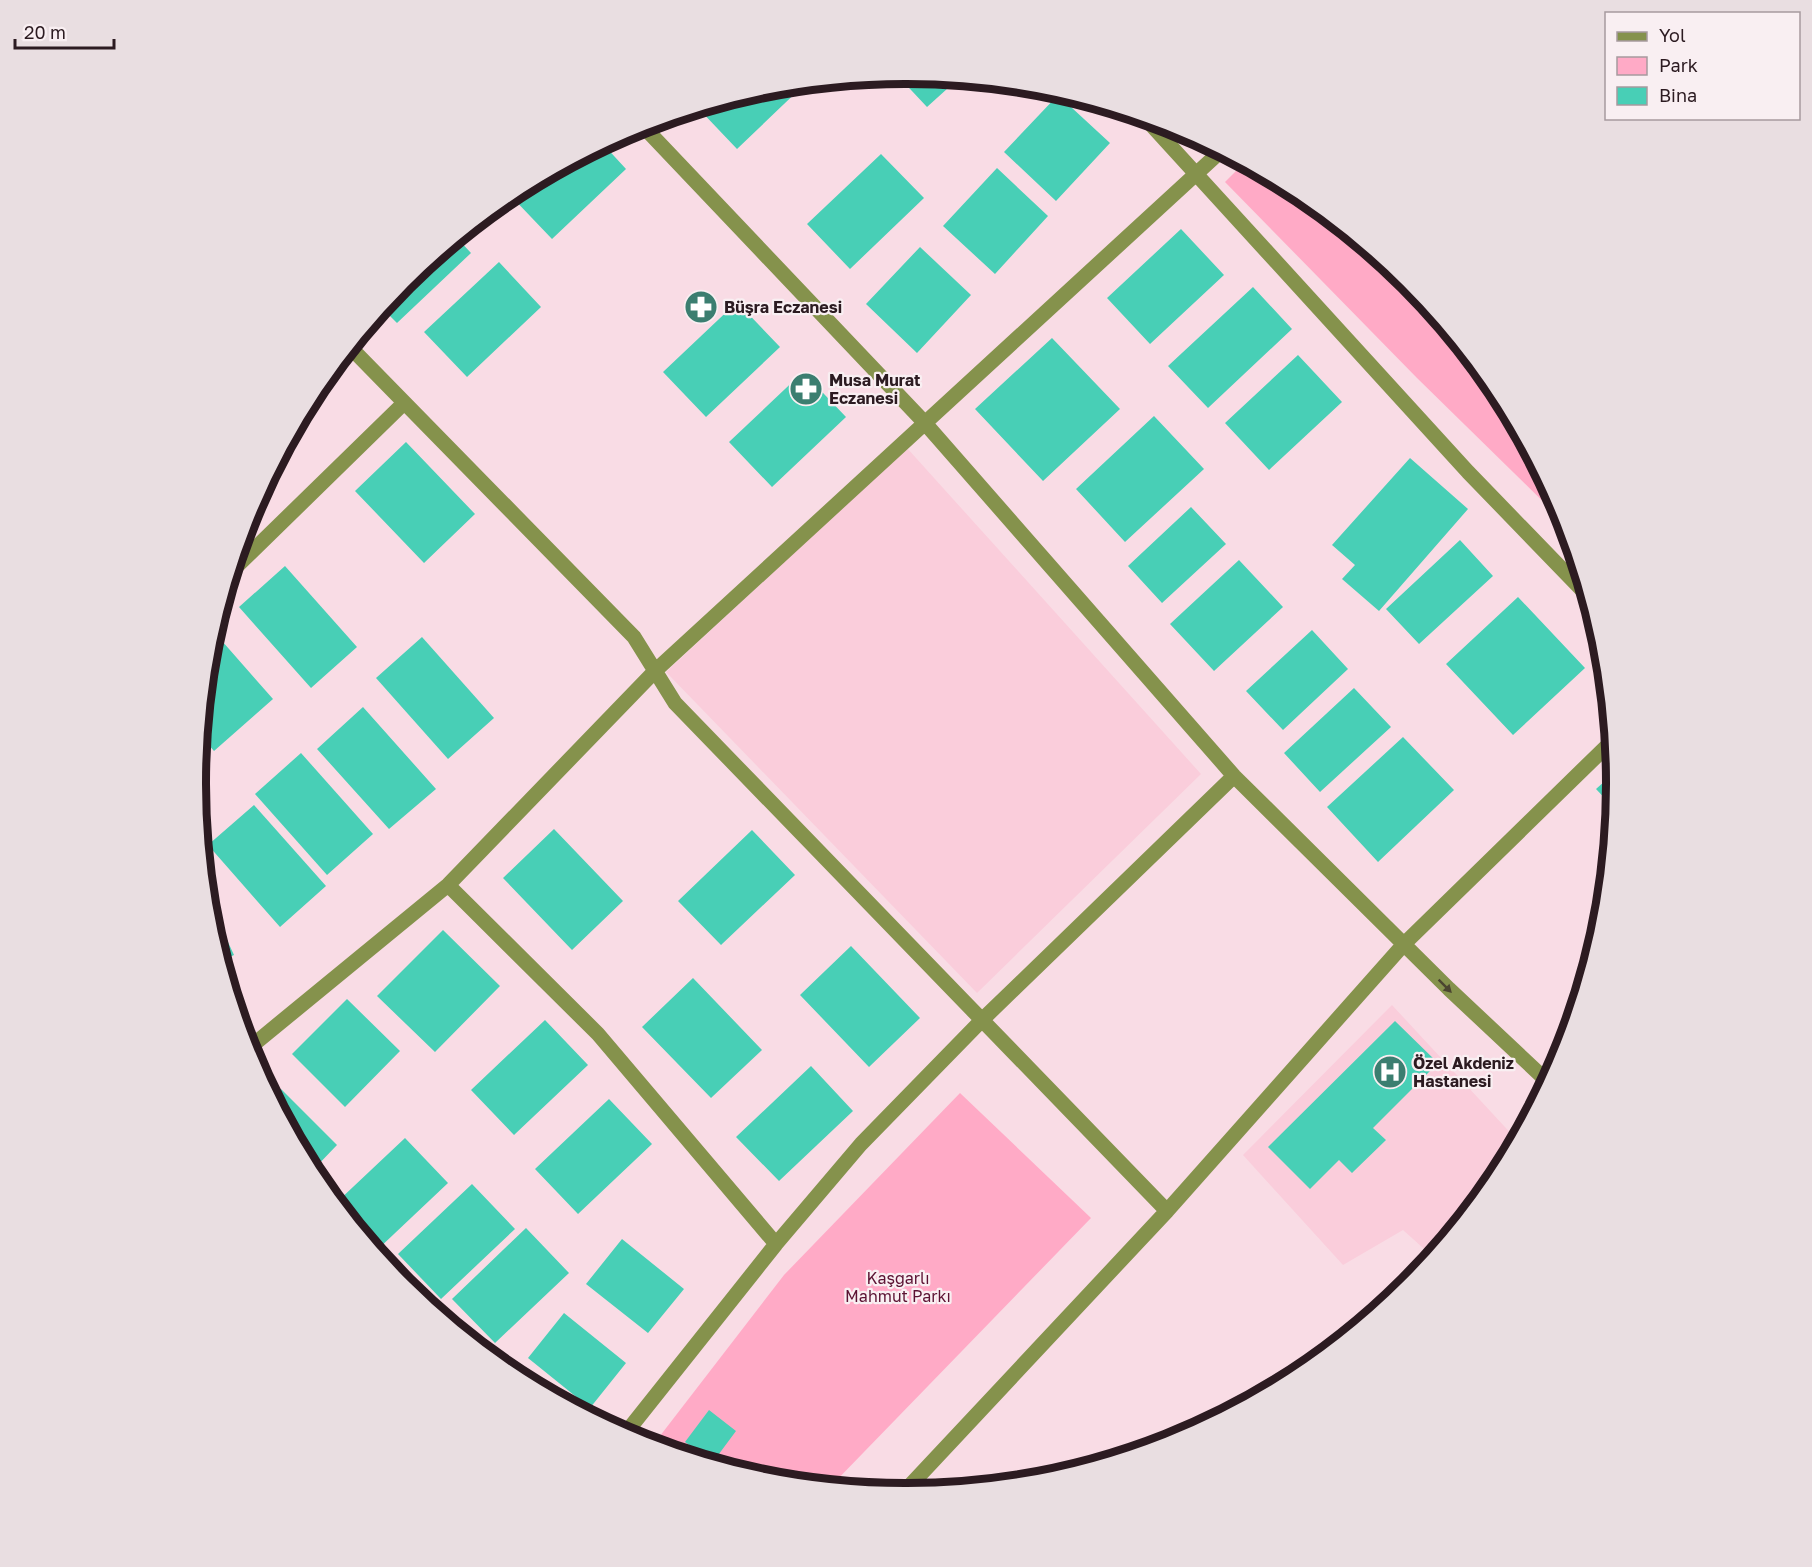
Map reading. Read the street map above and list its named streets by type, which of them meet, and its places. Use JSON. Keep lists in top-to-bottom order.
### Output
{
  "parks": ["Kaşgarlı Mahmut Parkı"],
  "places": {
    "pharmacy": ["Büşra Eczanesi", "Musa Murat Eczanesi"],
    "hospital": ["Özel Akdeniz Hastanesi"]
  },
  "legend": ["Yol", "Park", "Bina"],
  "scale_bar": "20 m"
}
